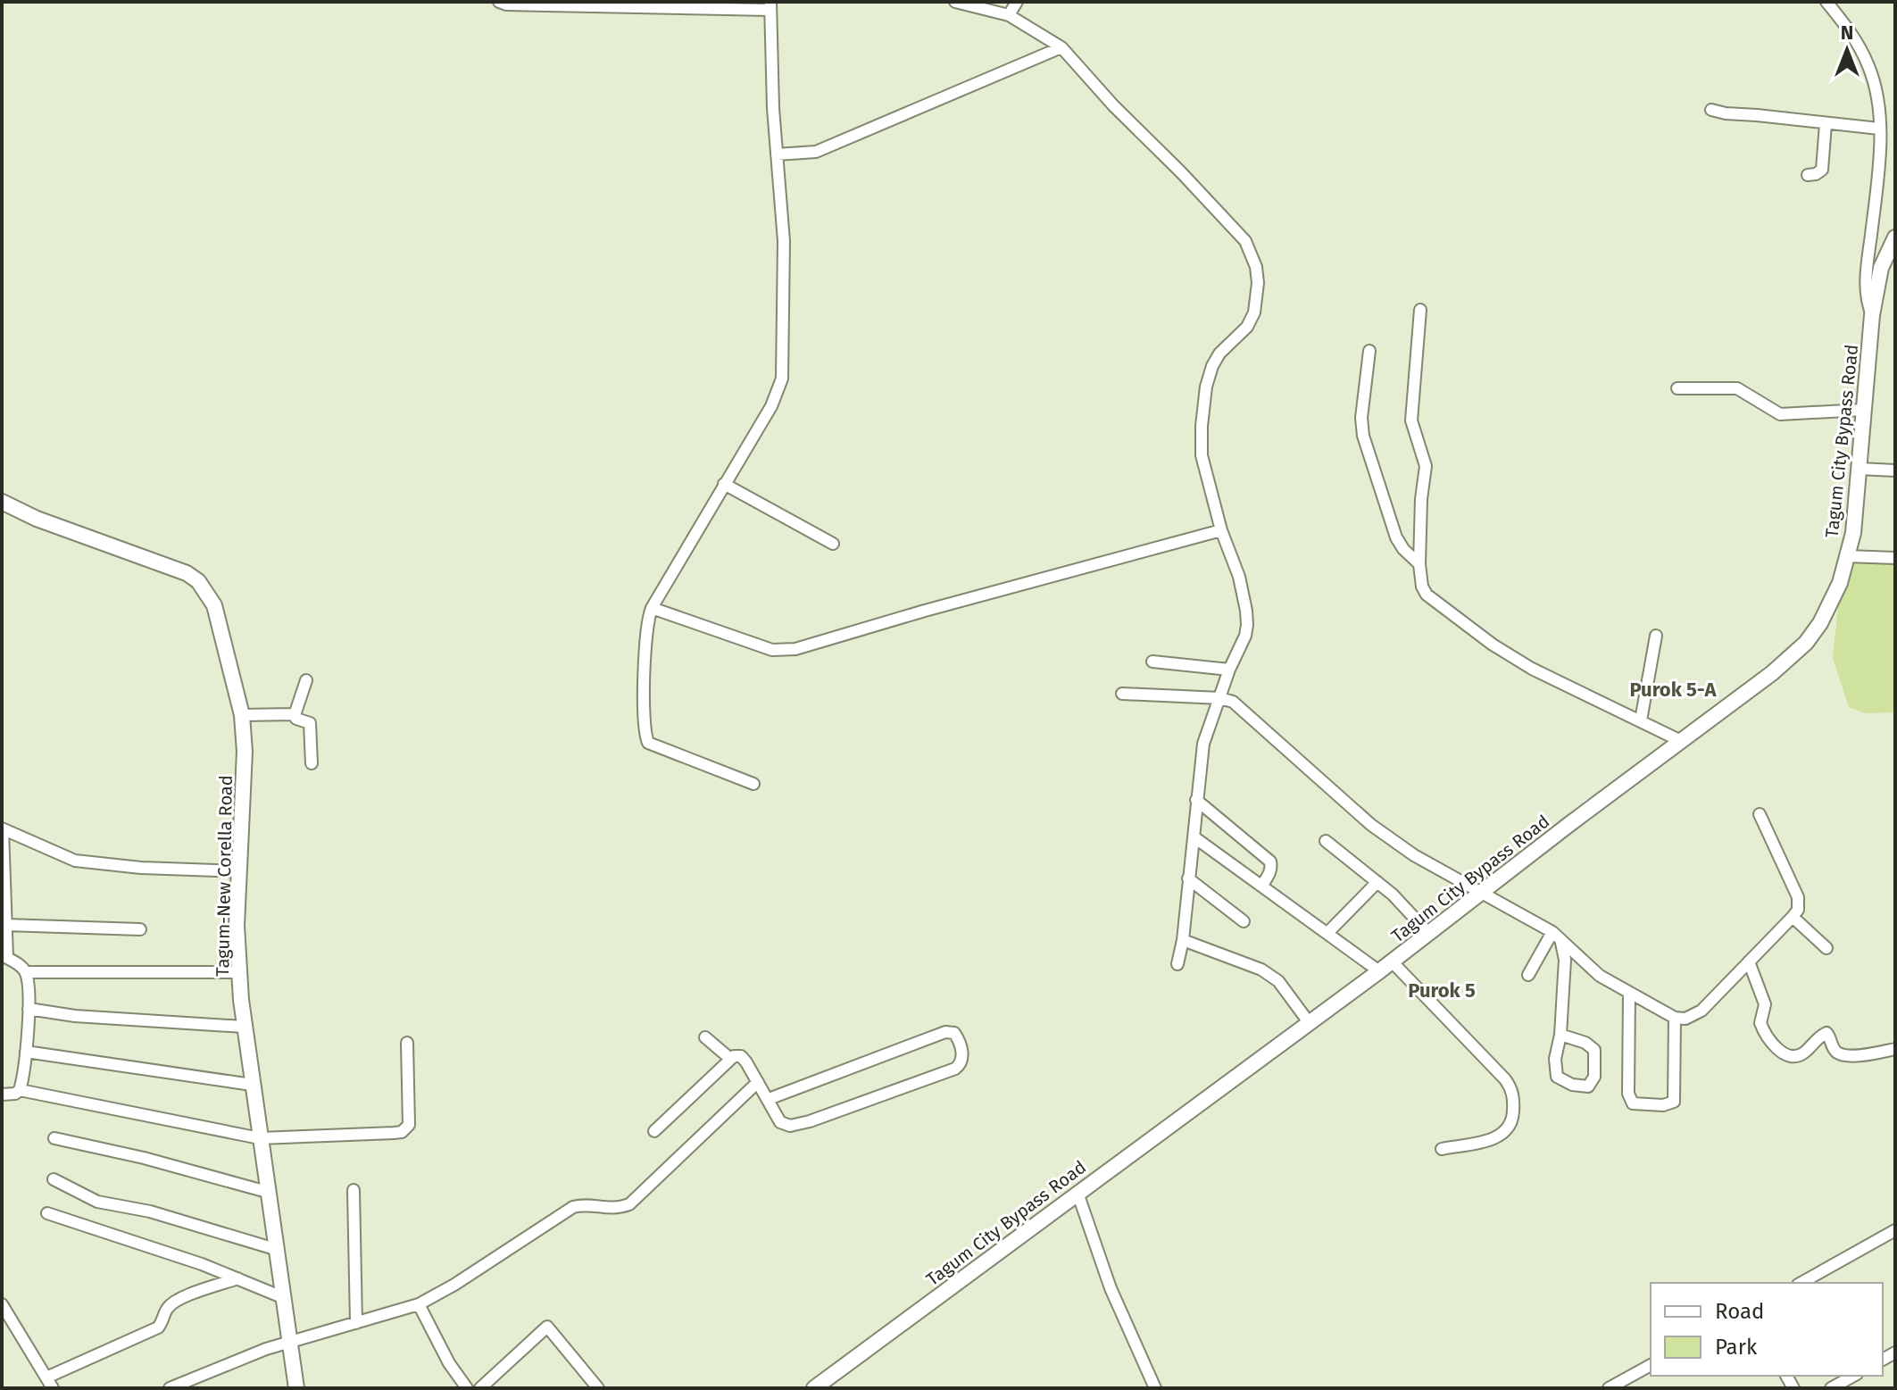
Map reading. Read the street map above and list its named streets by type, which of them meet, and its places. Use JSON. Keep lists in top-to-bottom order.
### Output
{
  "streets": {
    "main road": ["Tagum City Bypass Road", "Tagum-New Corella Road"]
  },
  "districts": ["Purok 5-A", "Purok 5"],
  "legend": ["Road", "Park"],
  "north": "top"
}
